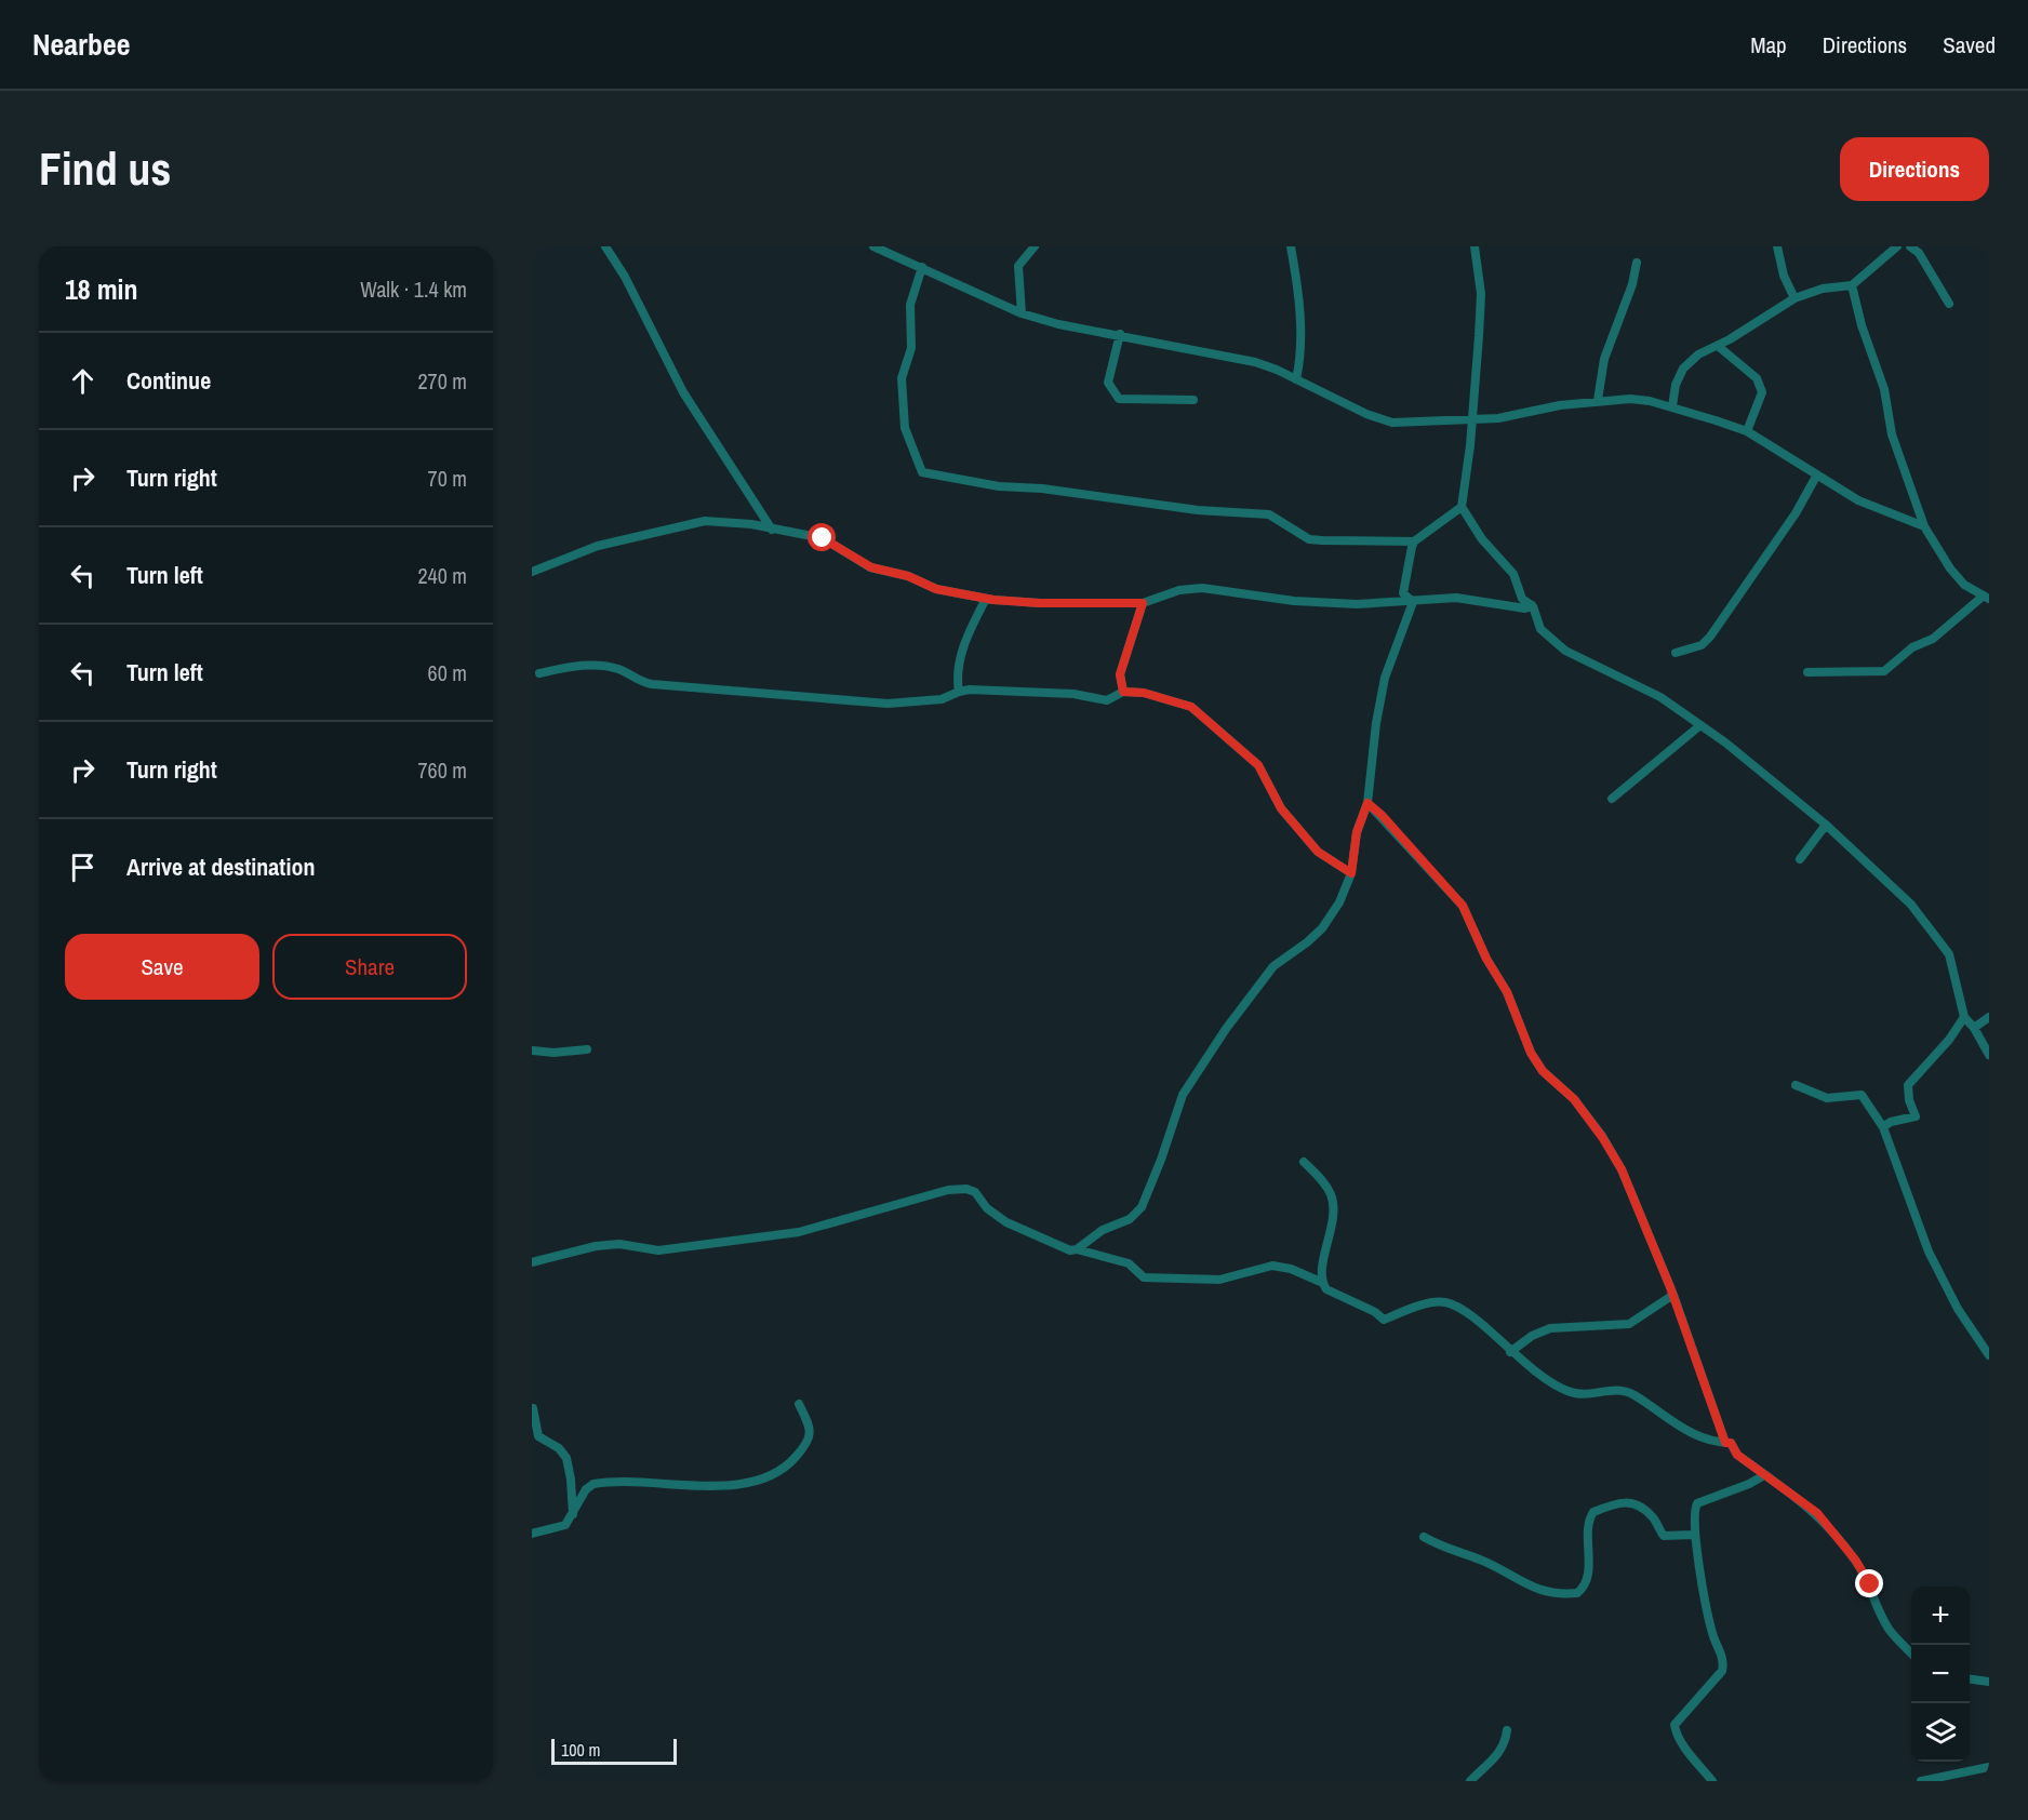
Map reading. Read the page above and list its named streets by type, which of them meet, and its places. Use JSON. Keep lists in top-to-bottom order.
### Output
{
  "scale_bar": "100 m",
  "page": {
    "header": "Nearbee",
    "nav": ["Map", "Directions", "Saved"],
    "buttons": [
      "Directions",
      ["Save", "Share"]
    ],
    "title": "Find us",
    "heading": ["18 min", "Walk · 1.4 km"],
    "list": [
      ["Continue", "270 m"],
      ["Turn right", "70 m"],
      ["Turn left", "240 m"],
      ["Turn left", "60 m"],
      ["Turn right", "760 m"],
      "Arrive at destination"
    ],
    "map_buttons": ["+", "−"],
    "scale": "100 m"
  }
}
